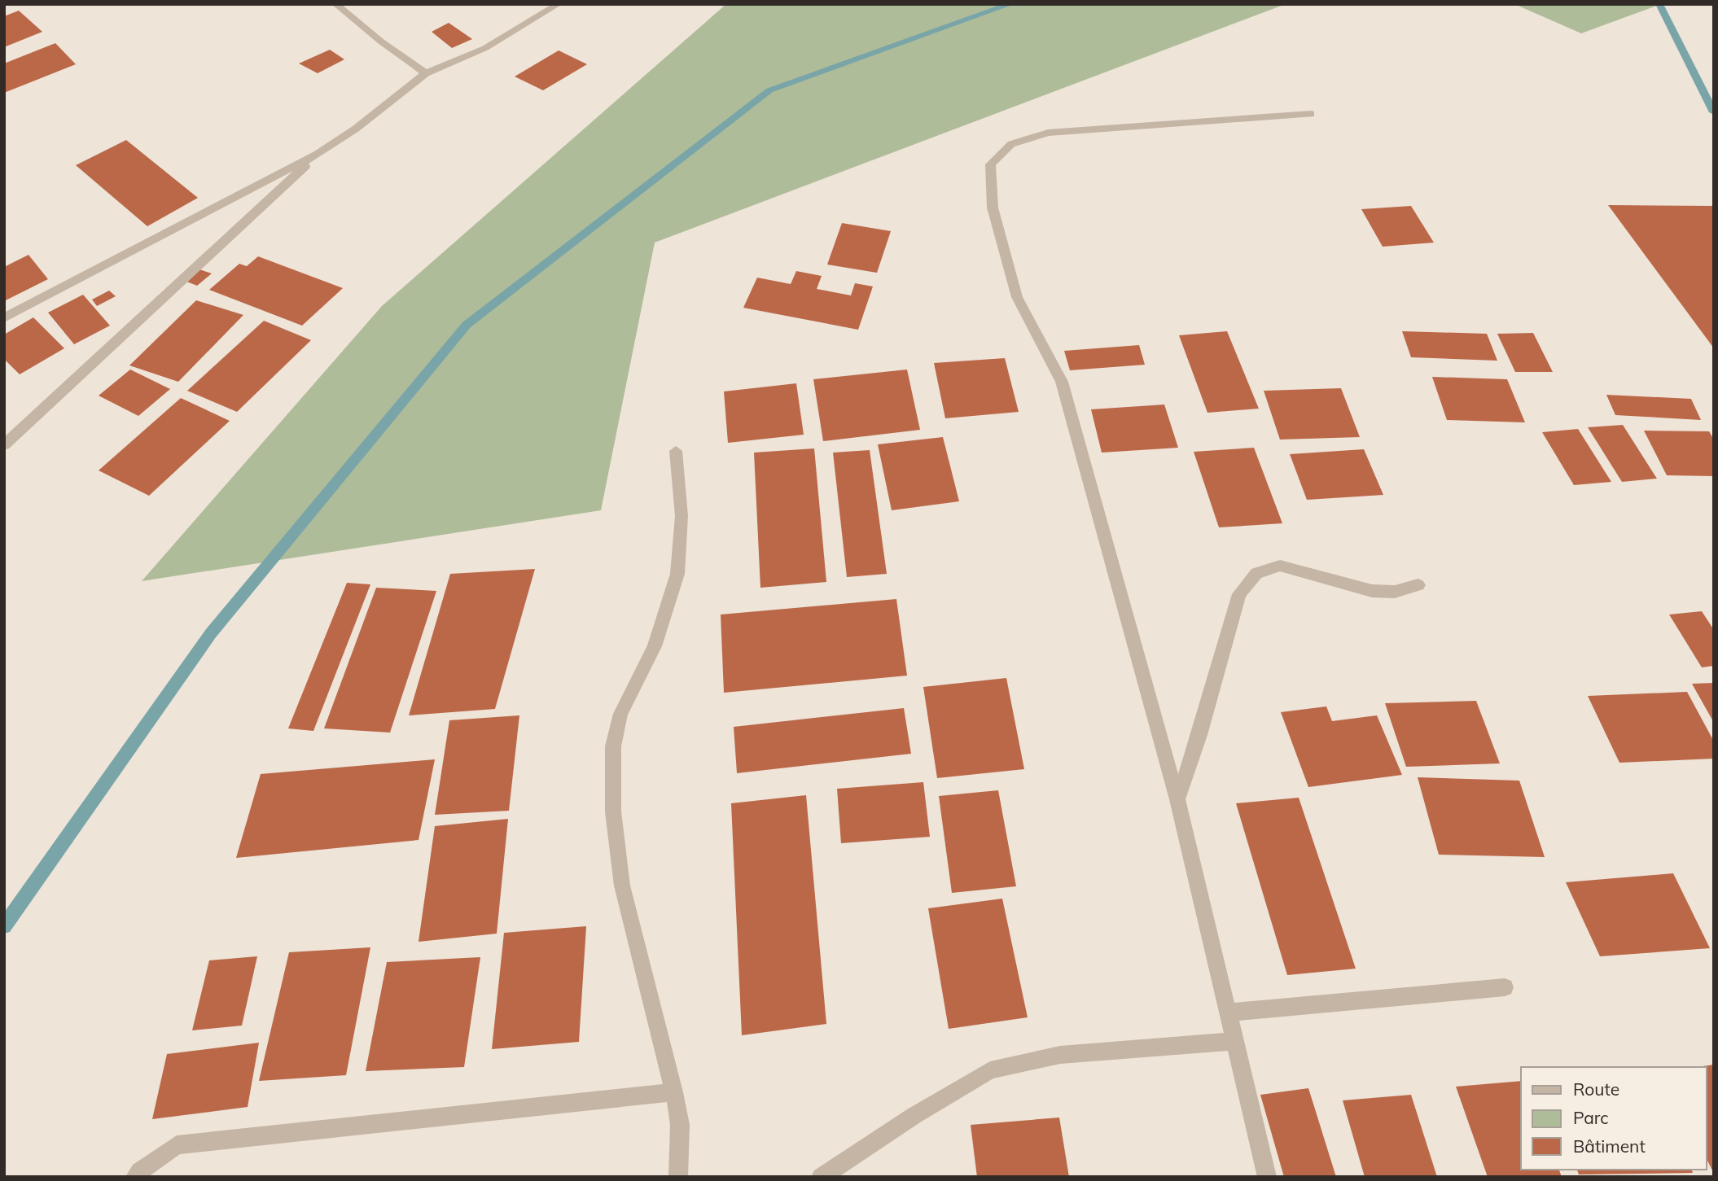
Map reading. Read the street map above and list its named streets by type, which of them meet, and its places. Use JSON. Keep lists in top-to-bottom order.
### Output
{
  "legend": ["Route", "Parc", "Bâtiment"]
}
